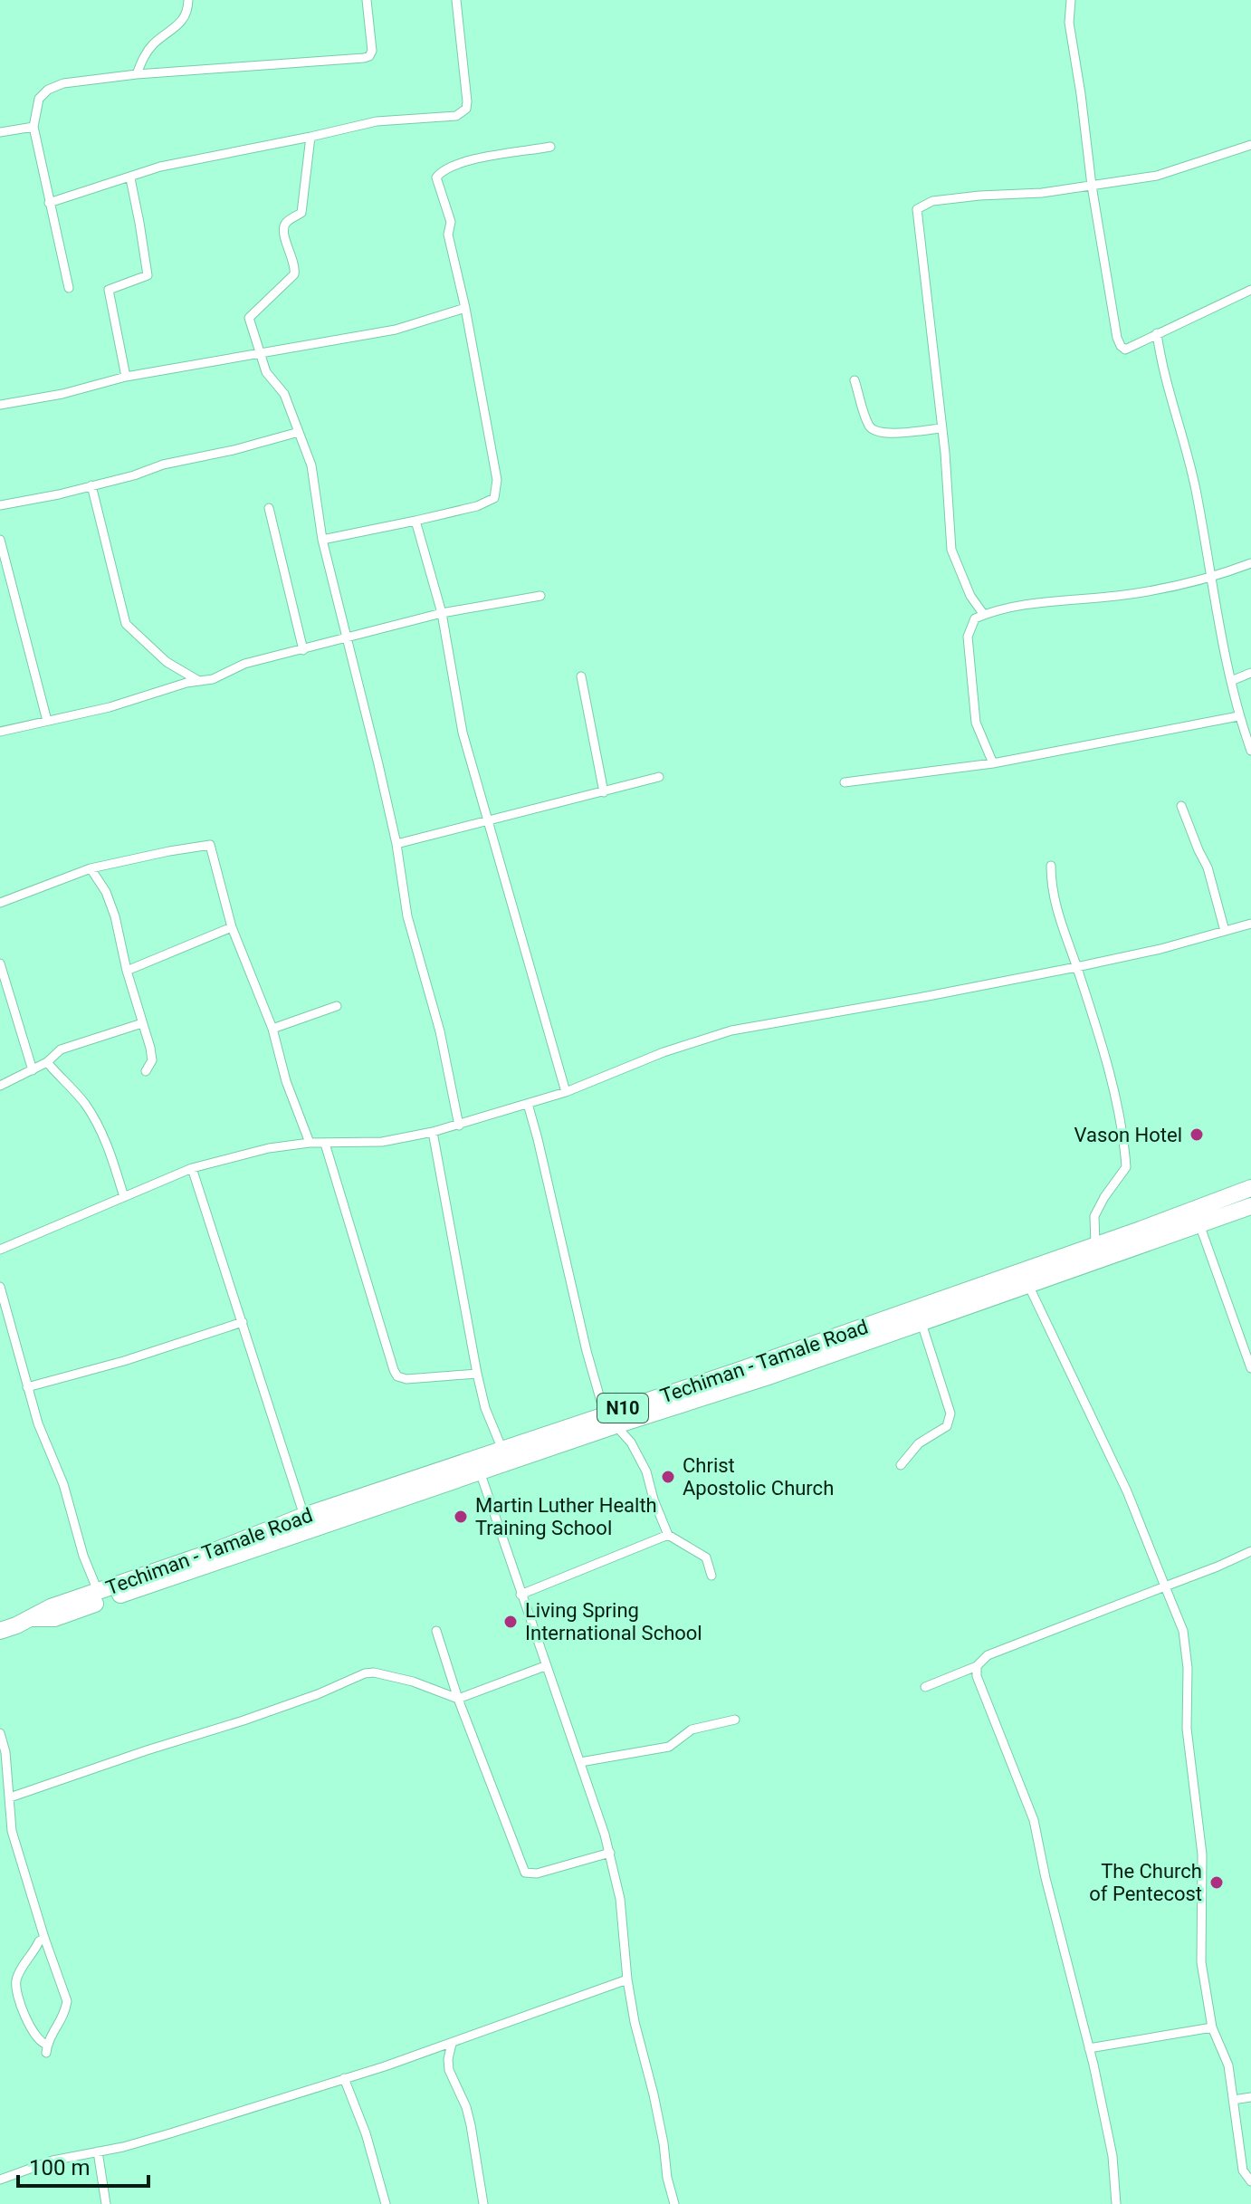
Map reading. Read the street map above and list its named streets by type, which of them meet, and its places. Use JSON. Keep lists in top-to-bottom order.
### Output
{
  "streets": {
    "highway": ["Techiman - Tamale Road", "N10"]
  },
  "places": [
    "Vason Hotel",
    "Christ Apostolic Church",
    "Martin Luther Health Training School",
    "Living Spring International School",
    "The Church of Pentecost"
  ],
  "scale_bar": "100 m"
}
